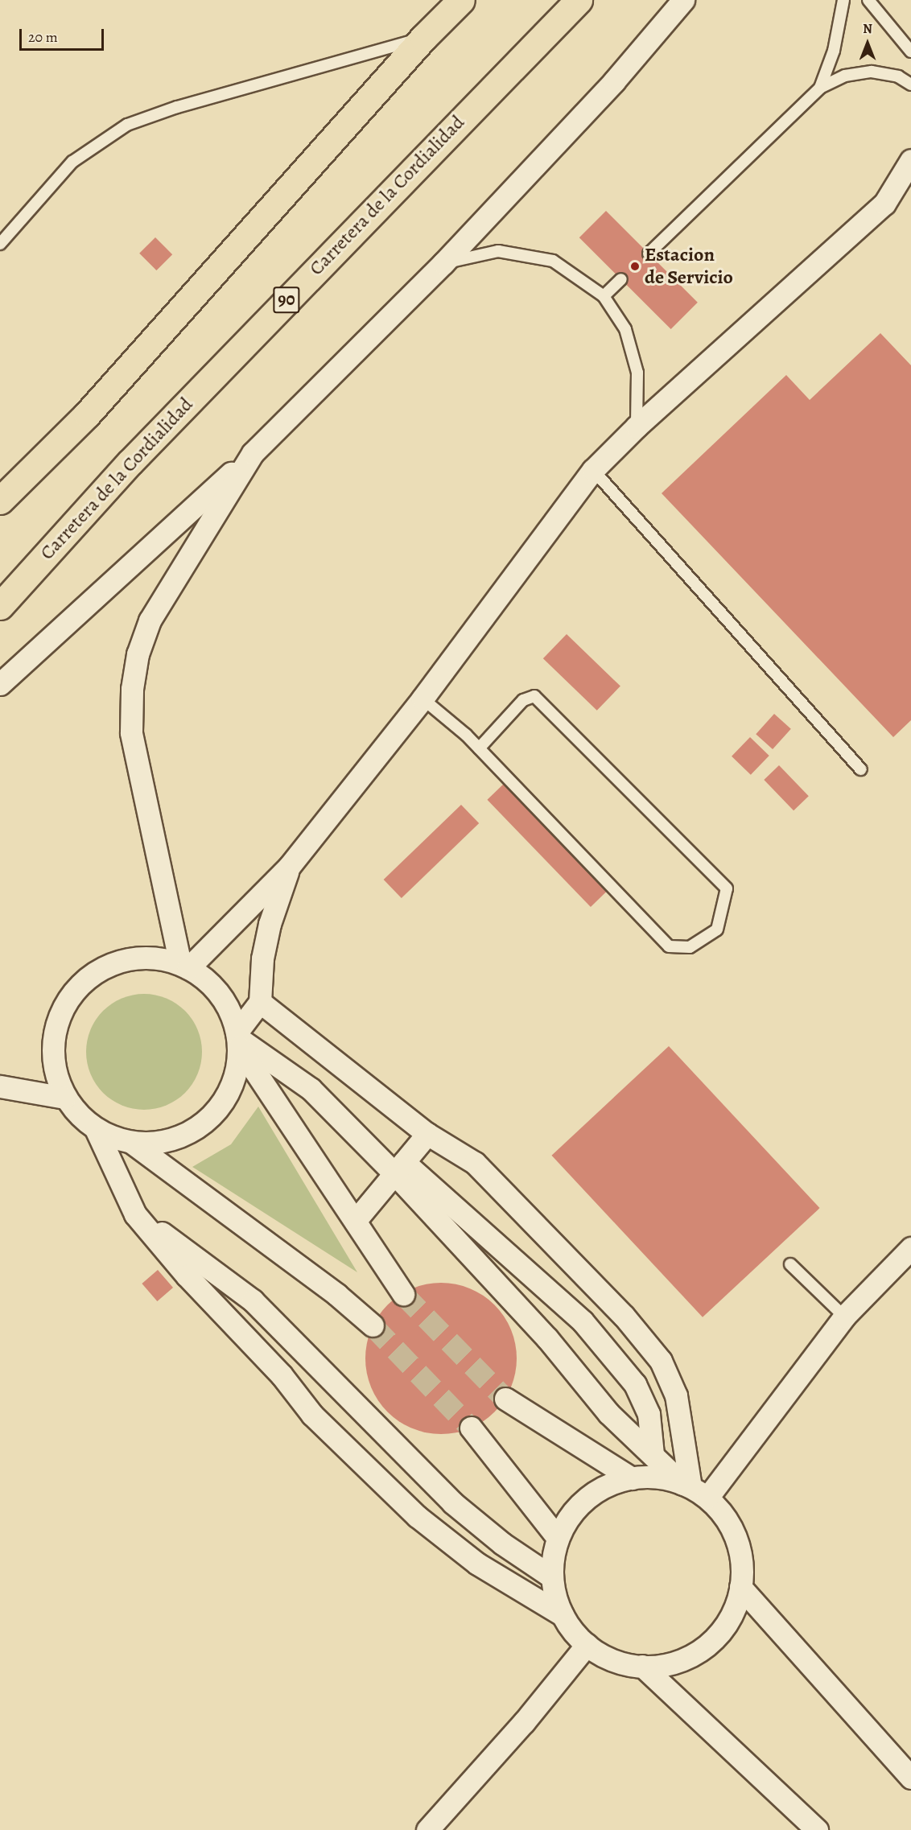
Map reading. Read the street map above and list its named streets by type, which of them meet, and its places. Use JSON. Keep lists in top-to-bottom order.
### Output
{
  "streets": {
    "highway": ["Carretera de la Cordialidad", "90"]
  },
  "places": ["Estacion de Servicio"],
  "scale_bar": "20 m",
  "north": "top"
}
